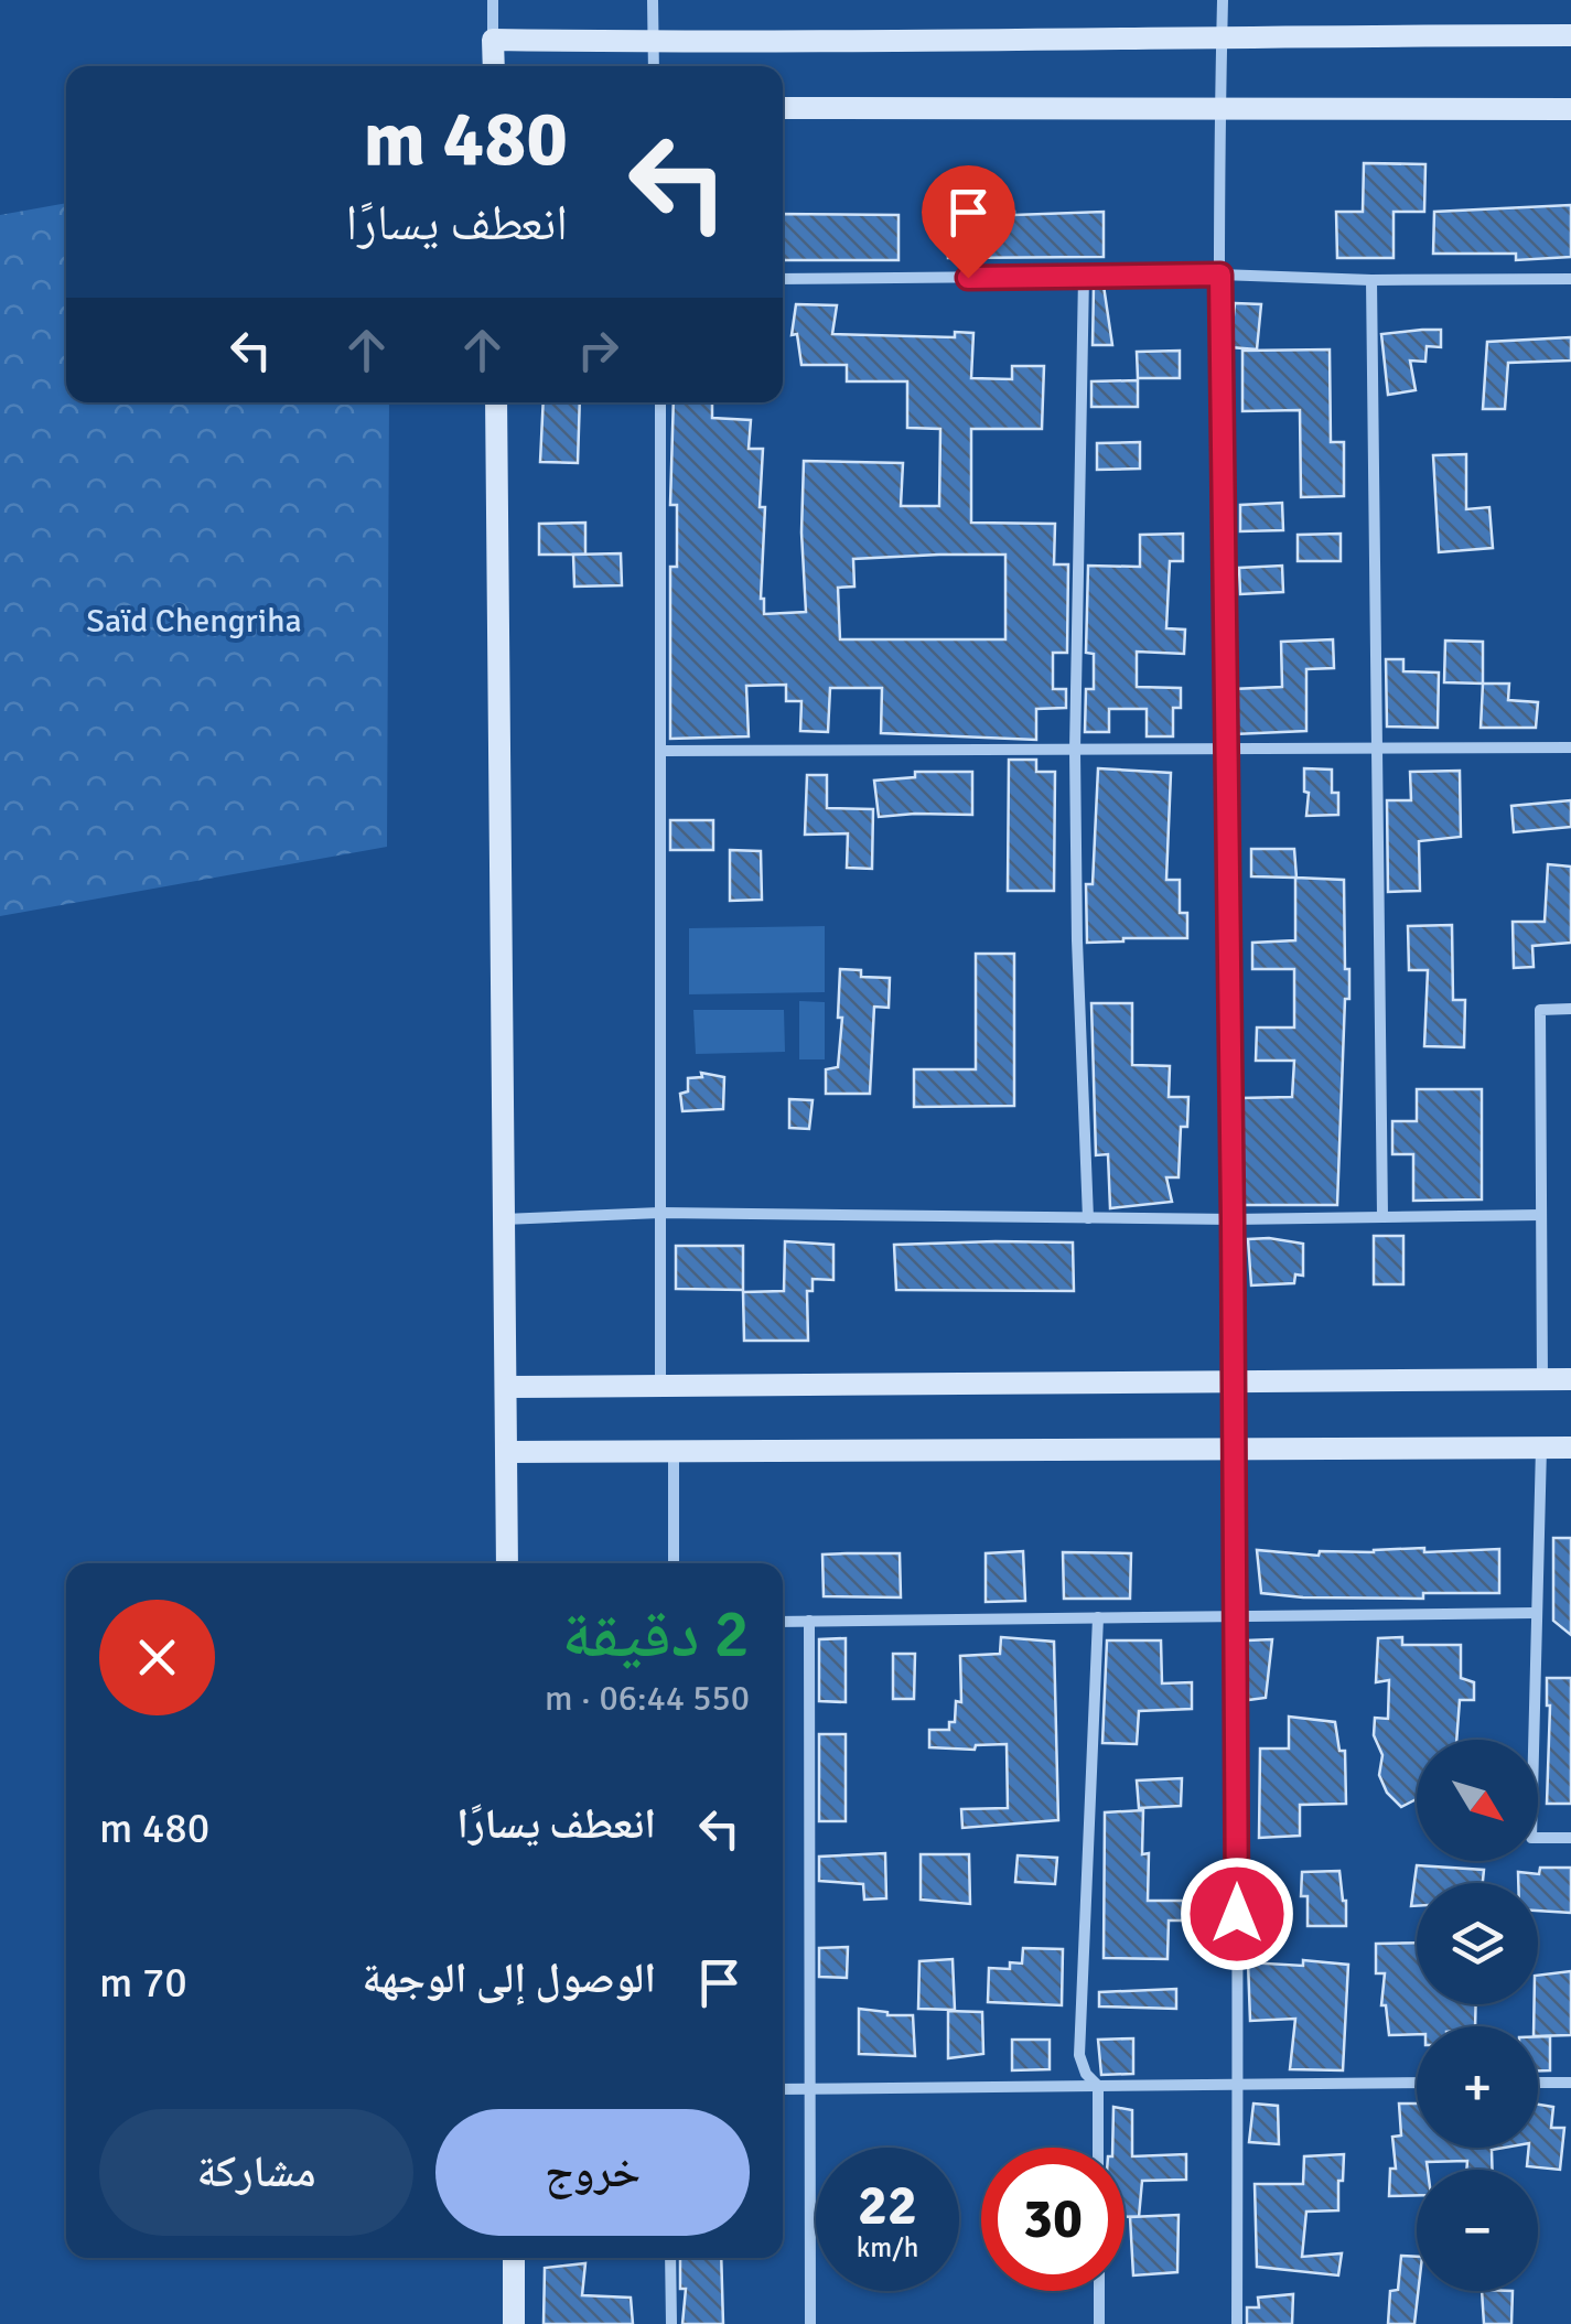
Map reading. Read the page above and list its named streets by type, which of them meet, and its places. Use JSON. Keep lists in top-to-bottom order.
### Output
{
  "parks": ["Saïd Chengriha"],
  "north": "bottom right",
  "page": {
    "turn": ["480 m", "انعطف يسارًا"],
    "heading": ["2 دقيقة", "550 m · 06:44"],
    "map_buttons": ["+", "−"],
    "list": [
      {
        "name": "انعطف يسارًا",
        "value": "480 m"
      },
      {
        "name": "الوصول إلى الوجهة",
        "value": "70 m"
      }
    ],
    "buttons": ["خروج", "مشاركة"],
    "speed": "22 km/h",
    "limit": "30"
  }
}
